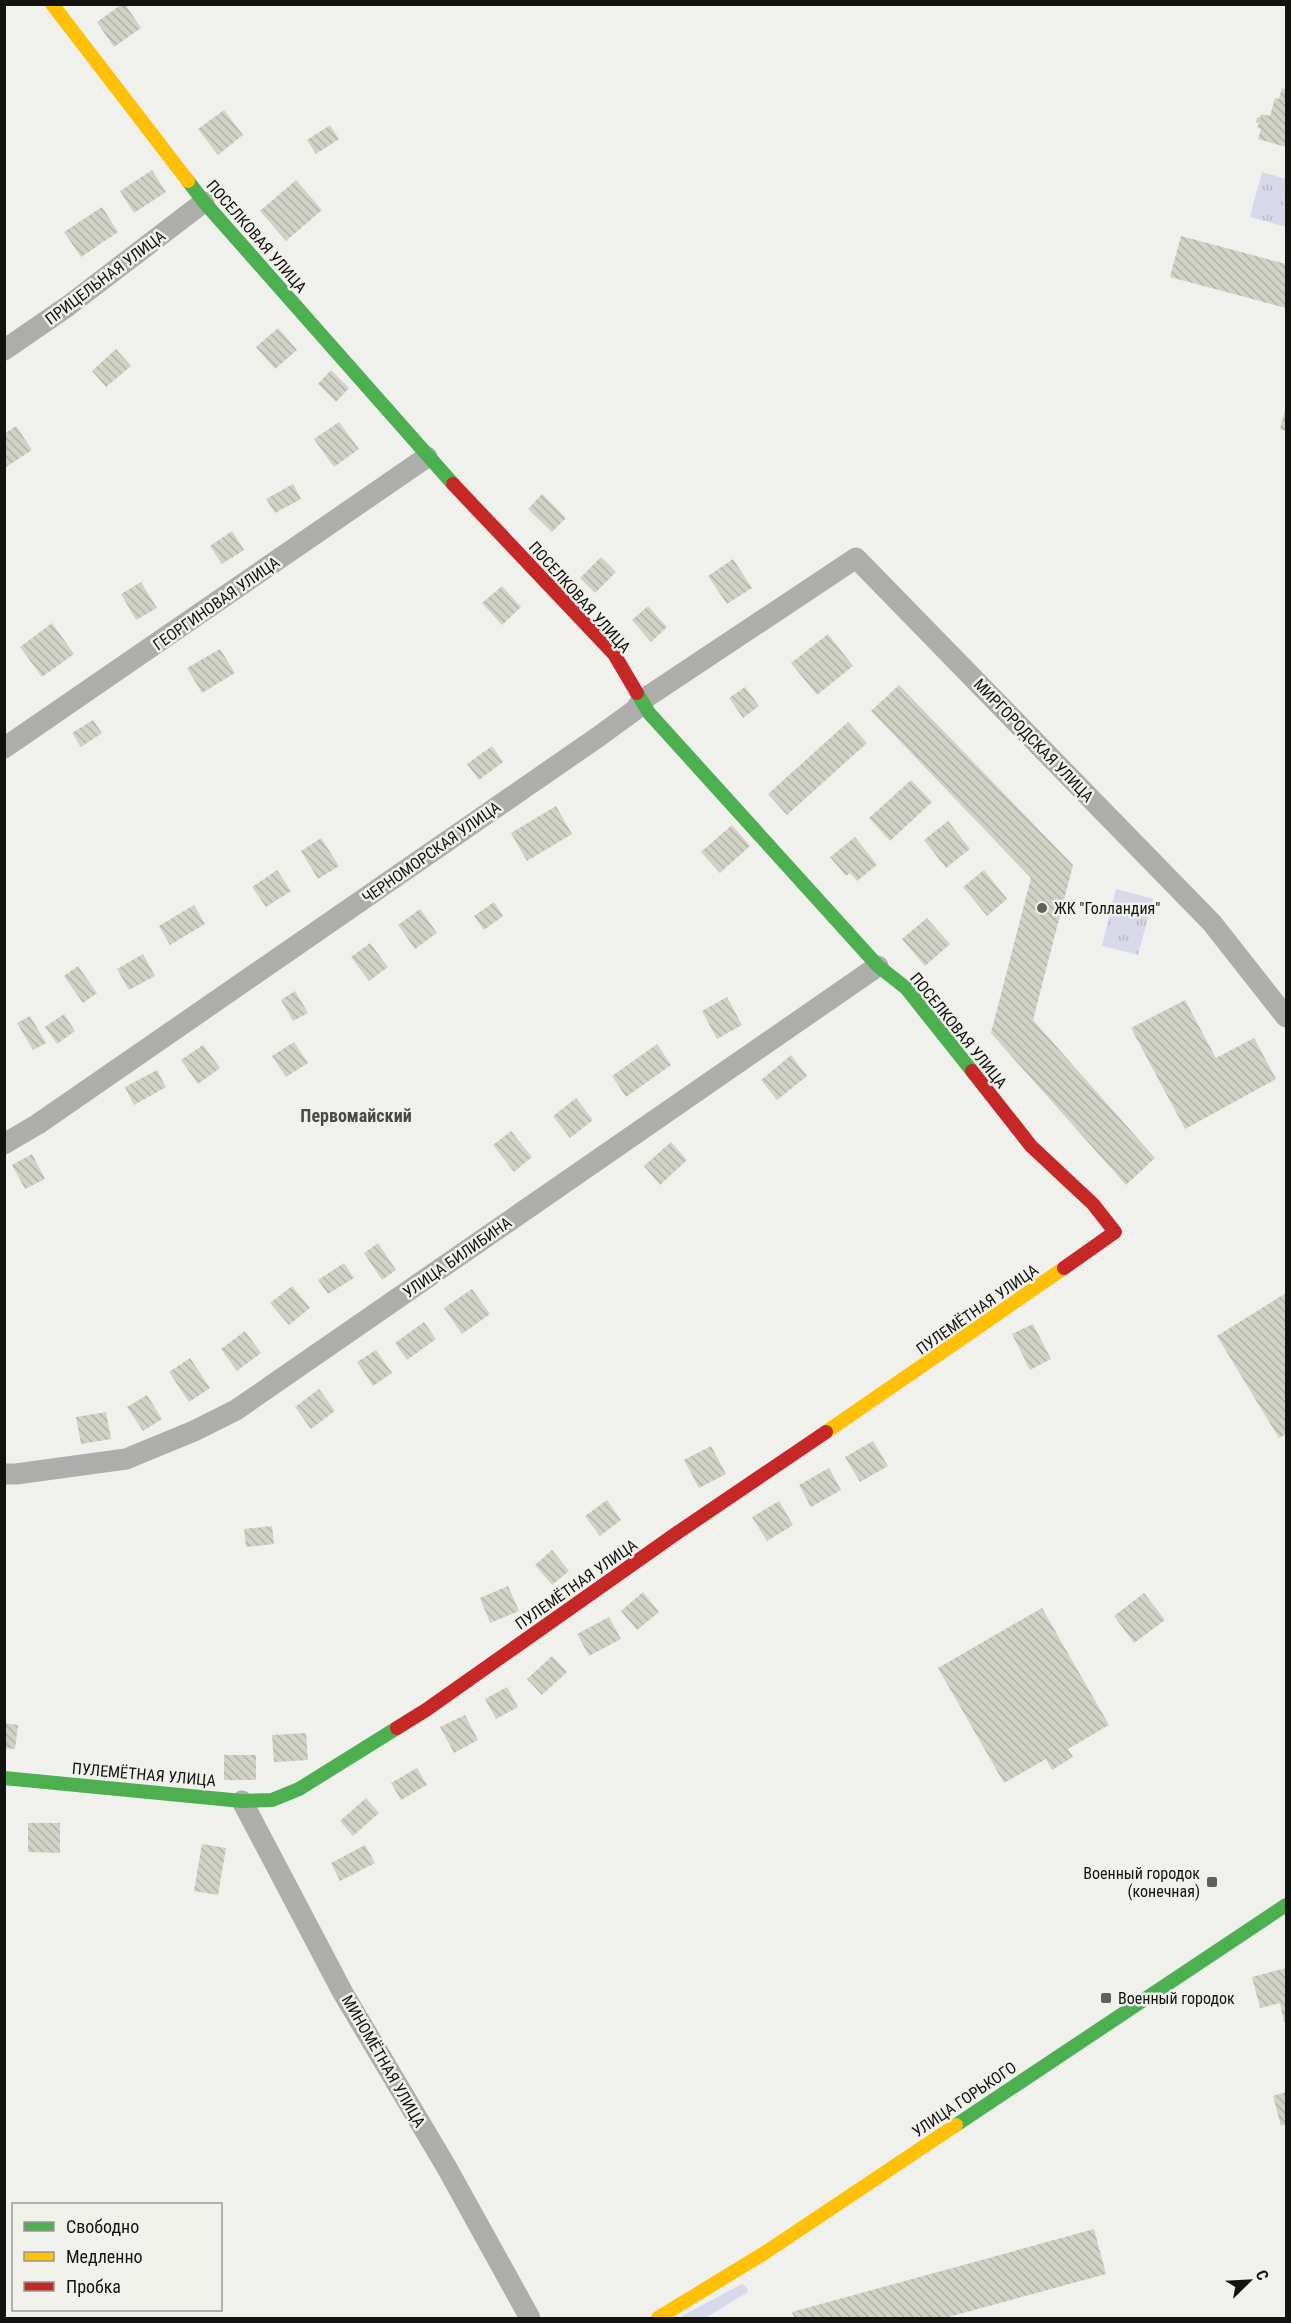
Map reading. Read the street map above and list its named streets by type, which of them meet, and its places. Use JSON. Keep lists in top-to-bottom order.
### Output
{
  "streets": {
    "street": [
      "ПОСЕЛКОВАЯ УЛИЦА",
      "ПРИЦЕЛЬНАЯ УЛИЦА",
      "ГЕОРГИНОВАЯ УЛИЦА",
      "МИРГОРОДСКАЯ УЛИЦА",
      "ЧЕРНОМОРСКАЯ УЛИЦА",
      "УЛИЦА БИЛИБИНА",
      "ПУЛЕМЁТНАЯ УЛИЦА",
      "МИНОМЁТНАЯ УЛИЦА",
      "УЛИЦА ГОРЬКОГО"
    ]
  },
  "crossings": [
    ["ПОСЕЛКОВАЯ УЛИЦА", "ПРИЦЕЛЬНАЯ УЛИЦА"],
    ["ПОСЕЛКОВАЯ УЛИЦА", "ГЕОРГИНОВАЯ УЛИЦА"],
    ["ПОСЕЛКОВАЯ УЛИЦА", "ЧЕРНОМОРСКАЯ УЛИЦА"],
    ["ПОСЕЛКОВАЯ УЛИЦА", "УЛИЦА БИЛИБИНА"],
    ["ПОСЕЛКОВАЯ УЛИЦА", "ПУЛЕМЁТНАЯ УЛИЦА"],
    ["МИРГОРОДСКАЯ УЛИЦА", "ЧЕРНОМОРСКАЯ УЛИЦА"],
    ["ПУЛЕМЁТНАЯ УЛИЦА", "МИНОМЁТНАЯ УЛИЦА"]
  ],
  "districts": ["Первомайский"],
  "places": {
    "other": ["ЖК \"Голландия\""],
    "transit": ["Военный городок (конечная)", "Военный городок"]
  },
  "legend": ["Свободно", "Медленно", "Пробка"],
  "north": "top right"
}
